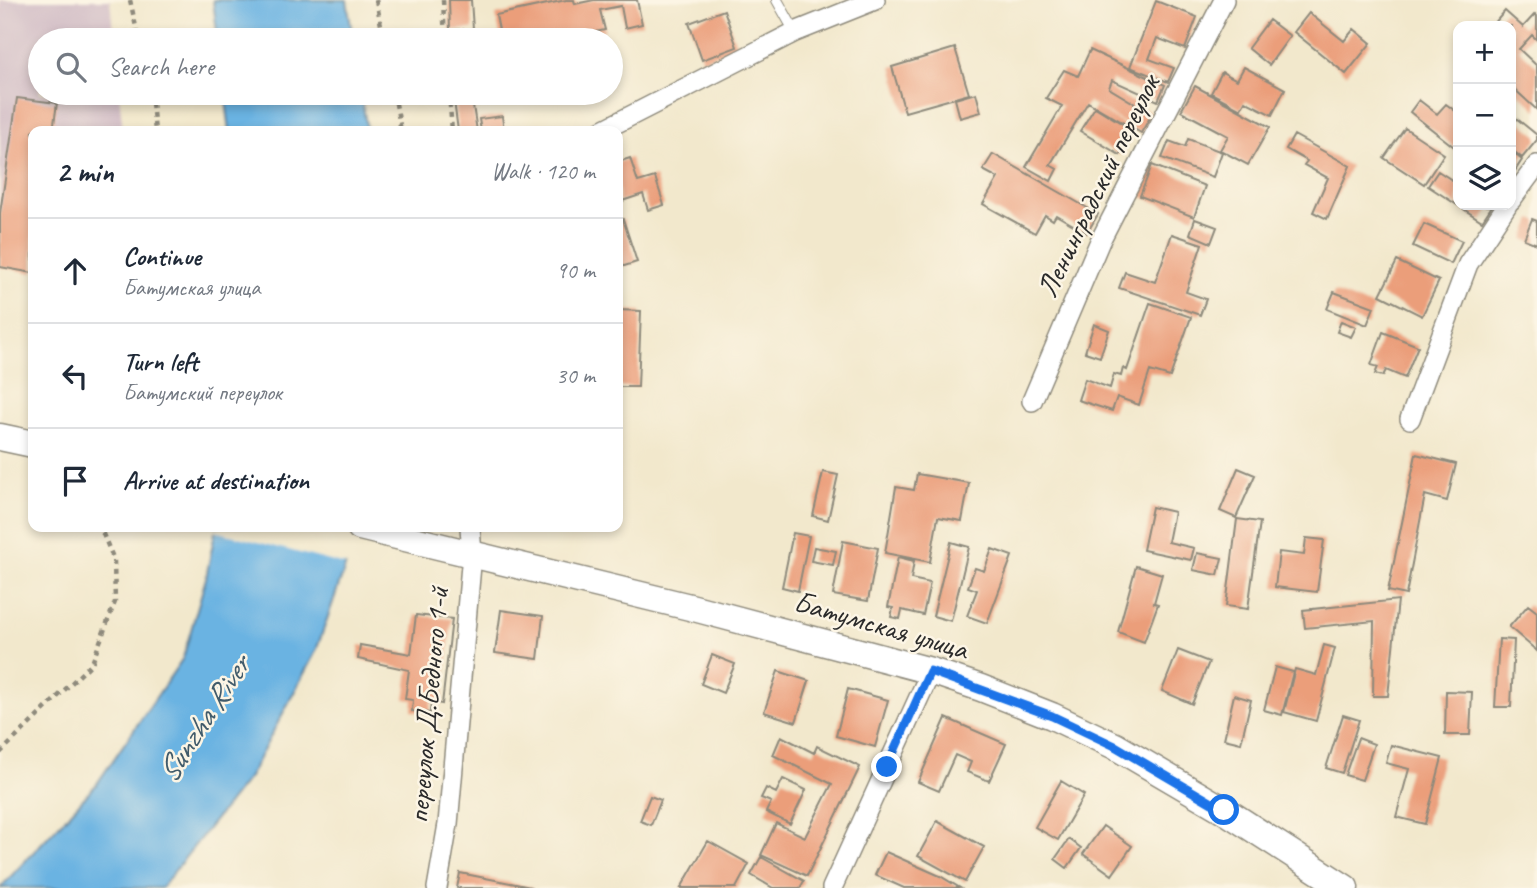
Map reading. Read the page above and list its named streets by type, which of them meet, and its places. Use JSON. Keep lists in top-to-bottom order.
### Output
{
  "streets": {
    "street": ["Ленинградский переулок", "Батумская улица", "переулок Д.Бедного 1-й"]
  },
  "crossings": [
    ["Батумская улица", "переулок Д.Бедного 1-й"]
  ],
  "water": ["Sunzha River"],
  "page": {
    "map_buttons": ["+", "−"],
    "search": "Search here",
    "heading": ["2 min", "Walk · 120 m"],
    "list": [
      ["Continue", "Батумская улица", "90 m"],
      ["Turn left", "Батумский переулок", "30 m"],
      "Arrive at destination"
    ]
  }
}
